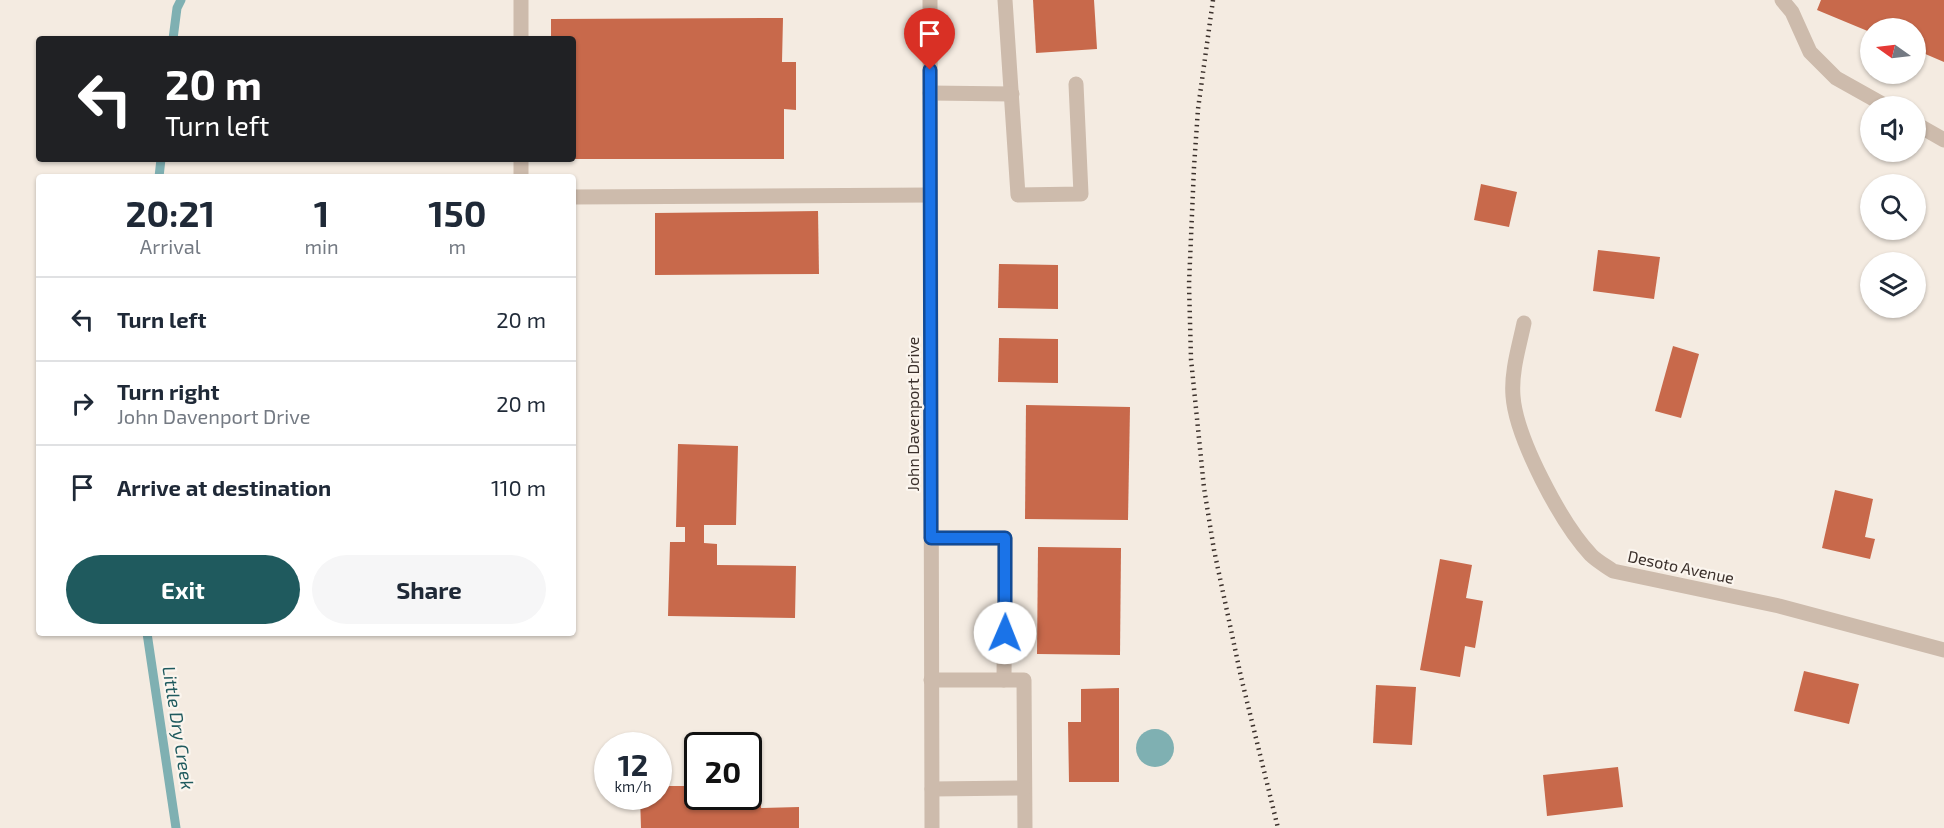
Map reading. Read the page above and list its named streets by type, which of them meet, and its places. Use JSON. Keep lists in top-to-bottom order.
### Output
{
  "streets": {
    "street": ["John Davenport Drive", "Desoto Avenue"]
  },
  "water": ["Little Dry Creek"],
  "north": "left",
  "page": {
    "turn": ["20 m", "Turn left"],
    "eta": [
      "20:21",
      "Arrival",
      "1",
      "min",
      "150",
      "m"
    ],
    "list": [
      {
        "name": "Turn left",
        "value": "20 m"
      },
      {
        "name": "Turn right",
        "note": "John Davenport Drive",
        "value": "20 m"
      },
      {
        "name": "Arrive at destination",
        "value": "110 m"
      }
    ],
    "buttons": ["Exit", "Share"],
    "speed": "12 km/h",
    "limit": "20"
  }
}
